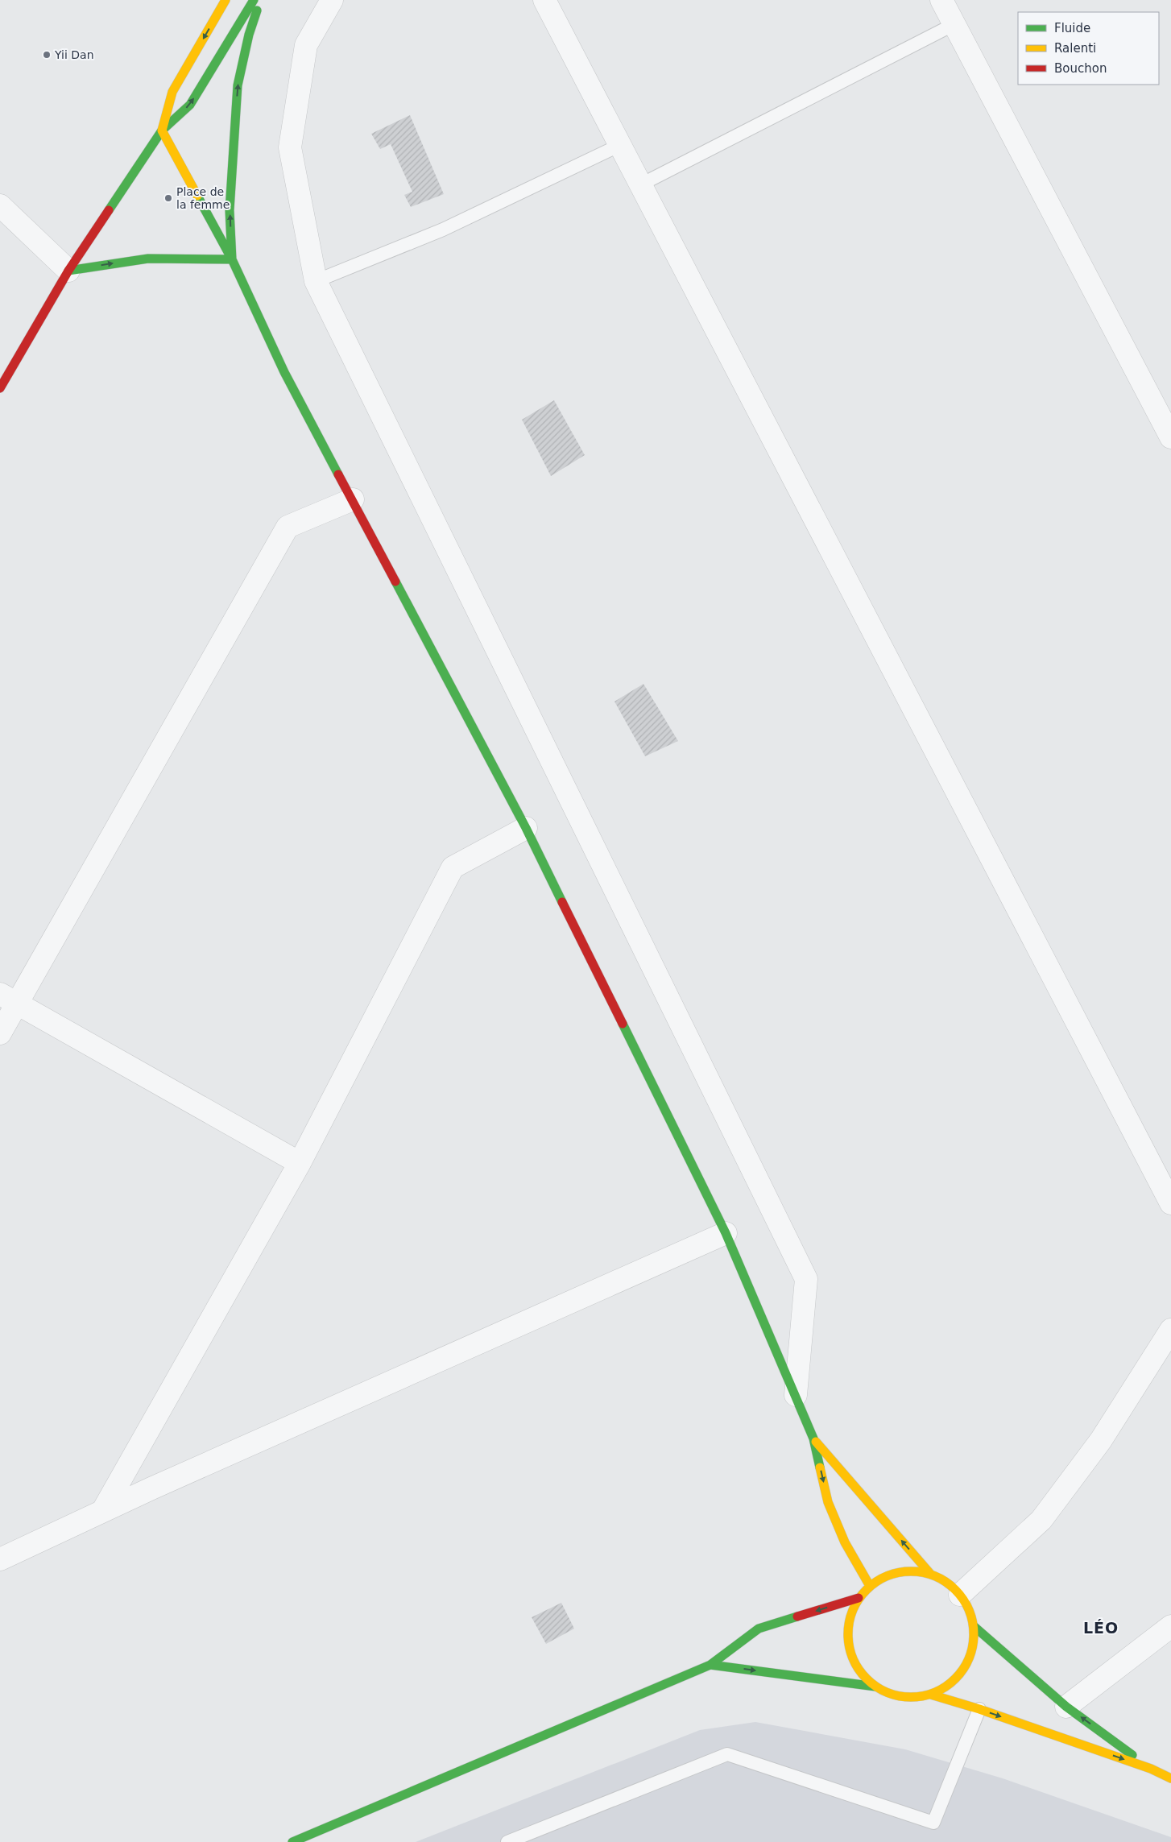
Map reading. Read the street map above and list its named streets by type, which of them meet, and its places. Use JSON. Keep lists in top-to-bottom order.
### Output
{
  "districts": ["LÉO"],
  "places": ["Yii Dan", "Place de la femme"],
  "legend": ["Fluide", "Ralenti", "Bouchon"]
}
